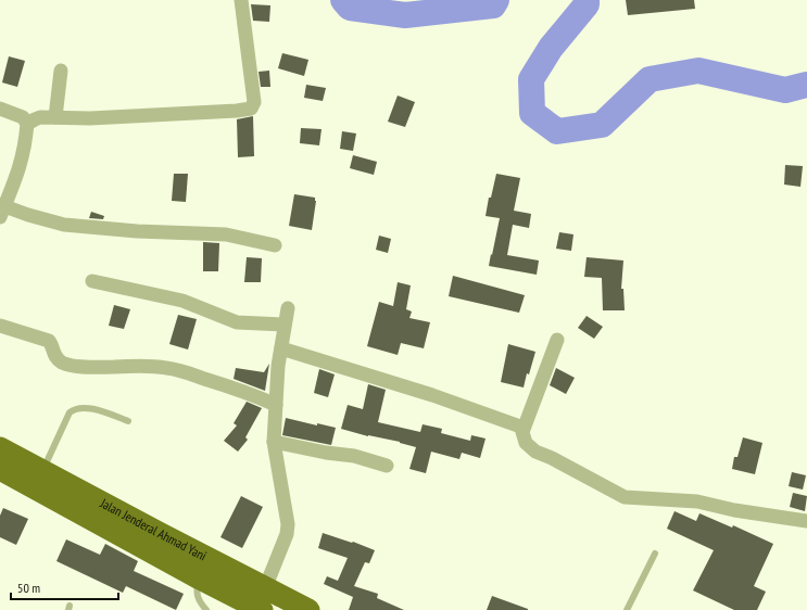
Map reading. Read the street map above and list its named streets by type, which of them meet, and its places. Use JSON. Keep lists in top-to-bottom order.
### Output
{
  "streets": {
    "highway": ["Jalan Jenderal Ahmad Yani"]
  },
  "scale_bar": "50 m"
}
